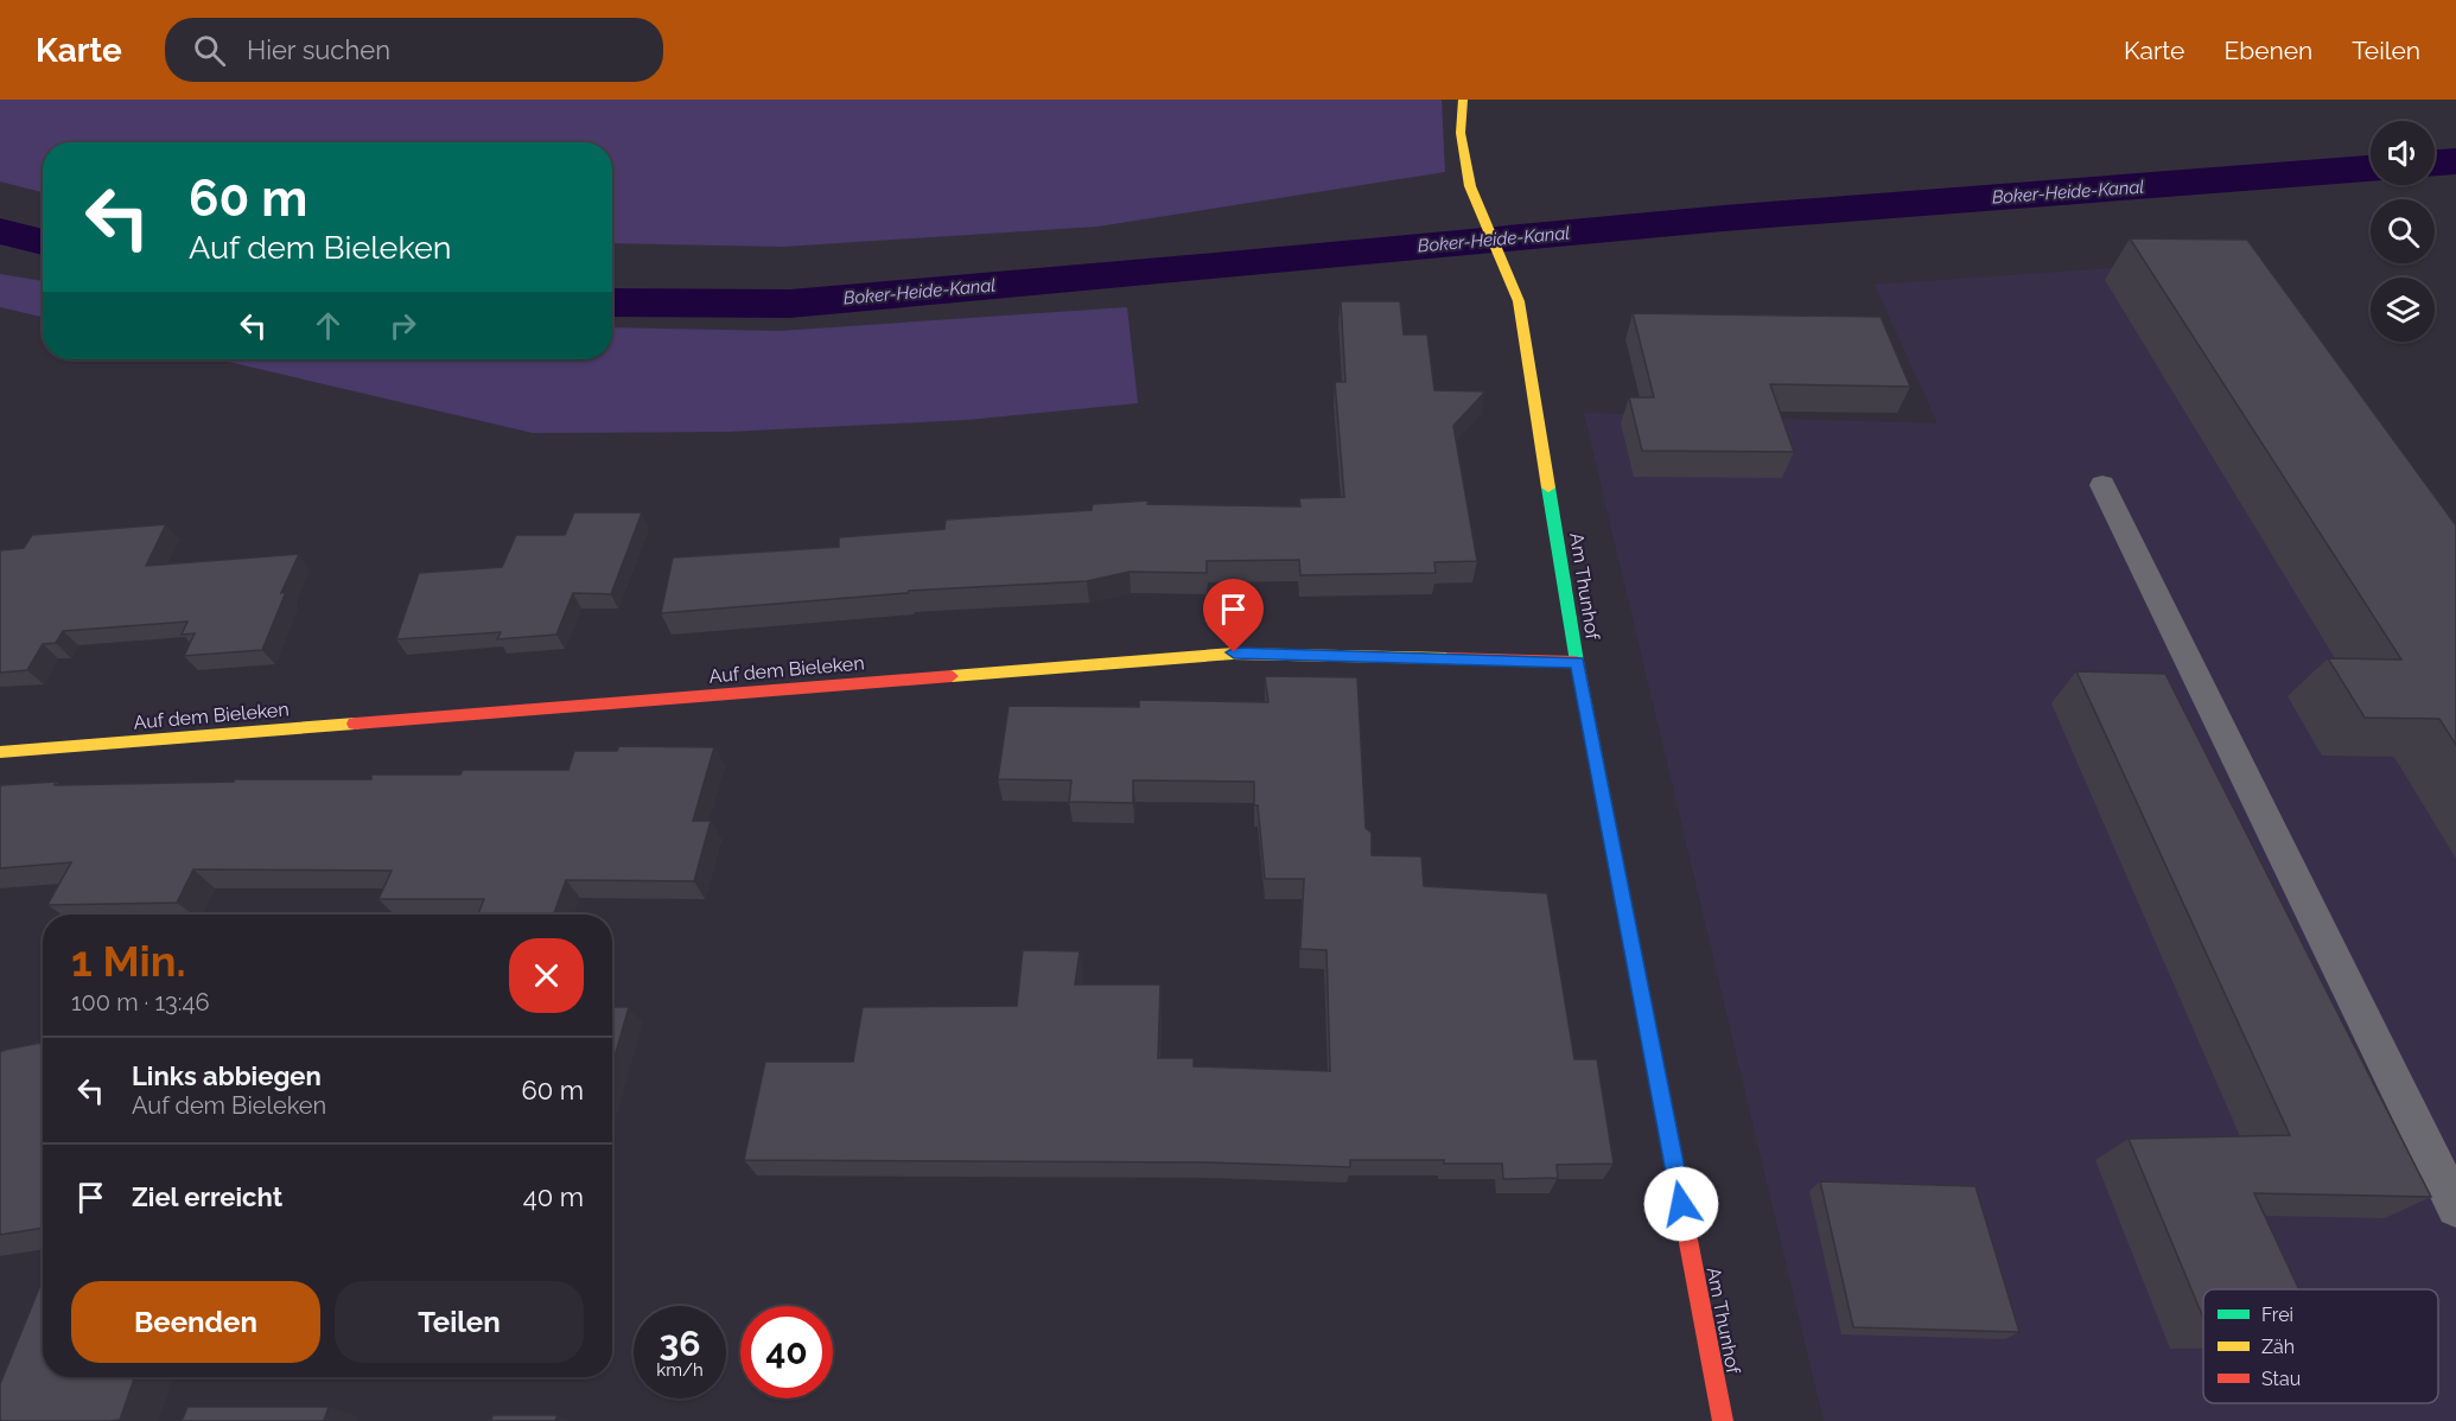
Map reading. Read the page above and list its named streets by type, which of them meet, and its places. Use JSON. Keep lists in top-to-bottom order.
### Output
{
  "streets": {
    "street": ["Am Thunhof", "Auf dem Bieleken"]
  },
  "crossings": [
    ["Am Thunhof", "Auf dem Bieleken"]
  ],
  "water": ["Boker-Heide-Kanal"],
  "legend": ["Frei", "Zäh", "Stau"],
  "page": {
    "header": "Karte",
    "search": "Hier suchen",
    "nav": ["Karte", "Ebenen", "Teilen"],
    "turn": ["60 m", "Auf dem Bieleken"],
    "heading": ["1 Min.", "100 m · 13:46"],
    "list": [
      {
        "name": "Links abbiegen",
        "note": "Auf dem Bieleken",
        "value": "60 m"
      },
      {
        "name": "Ziel erreicht",
        "value": "40 m"
      }
    ],
    "buttons": ["Beenden", "Teilen"],
    "speed": "36 km/h",
    "limit": "40"
  }
}
